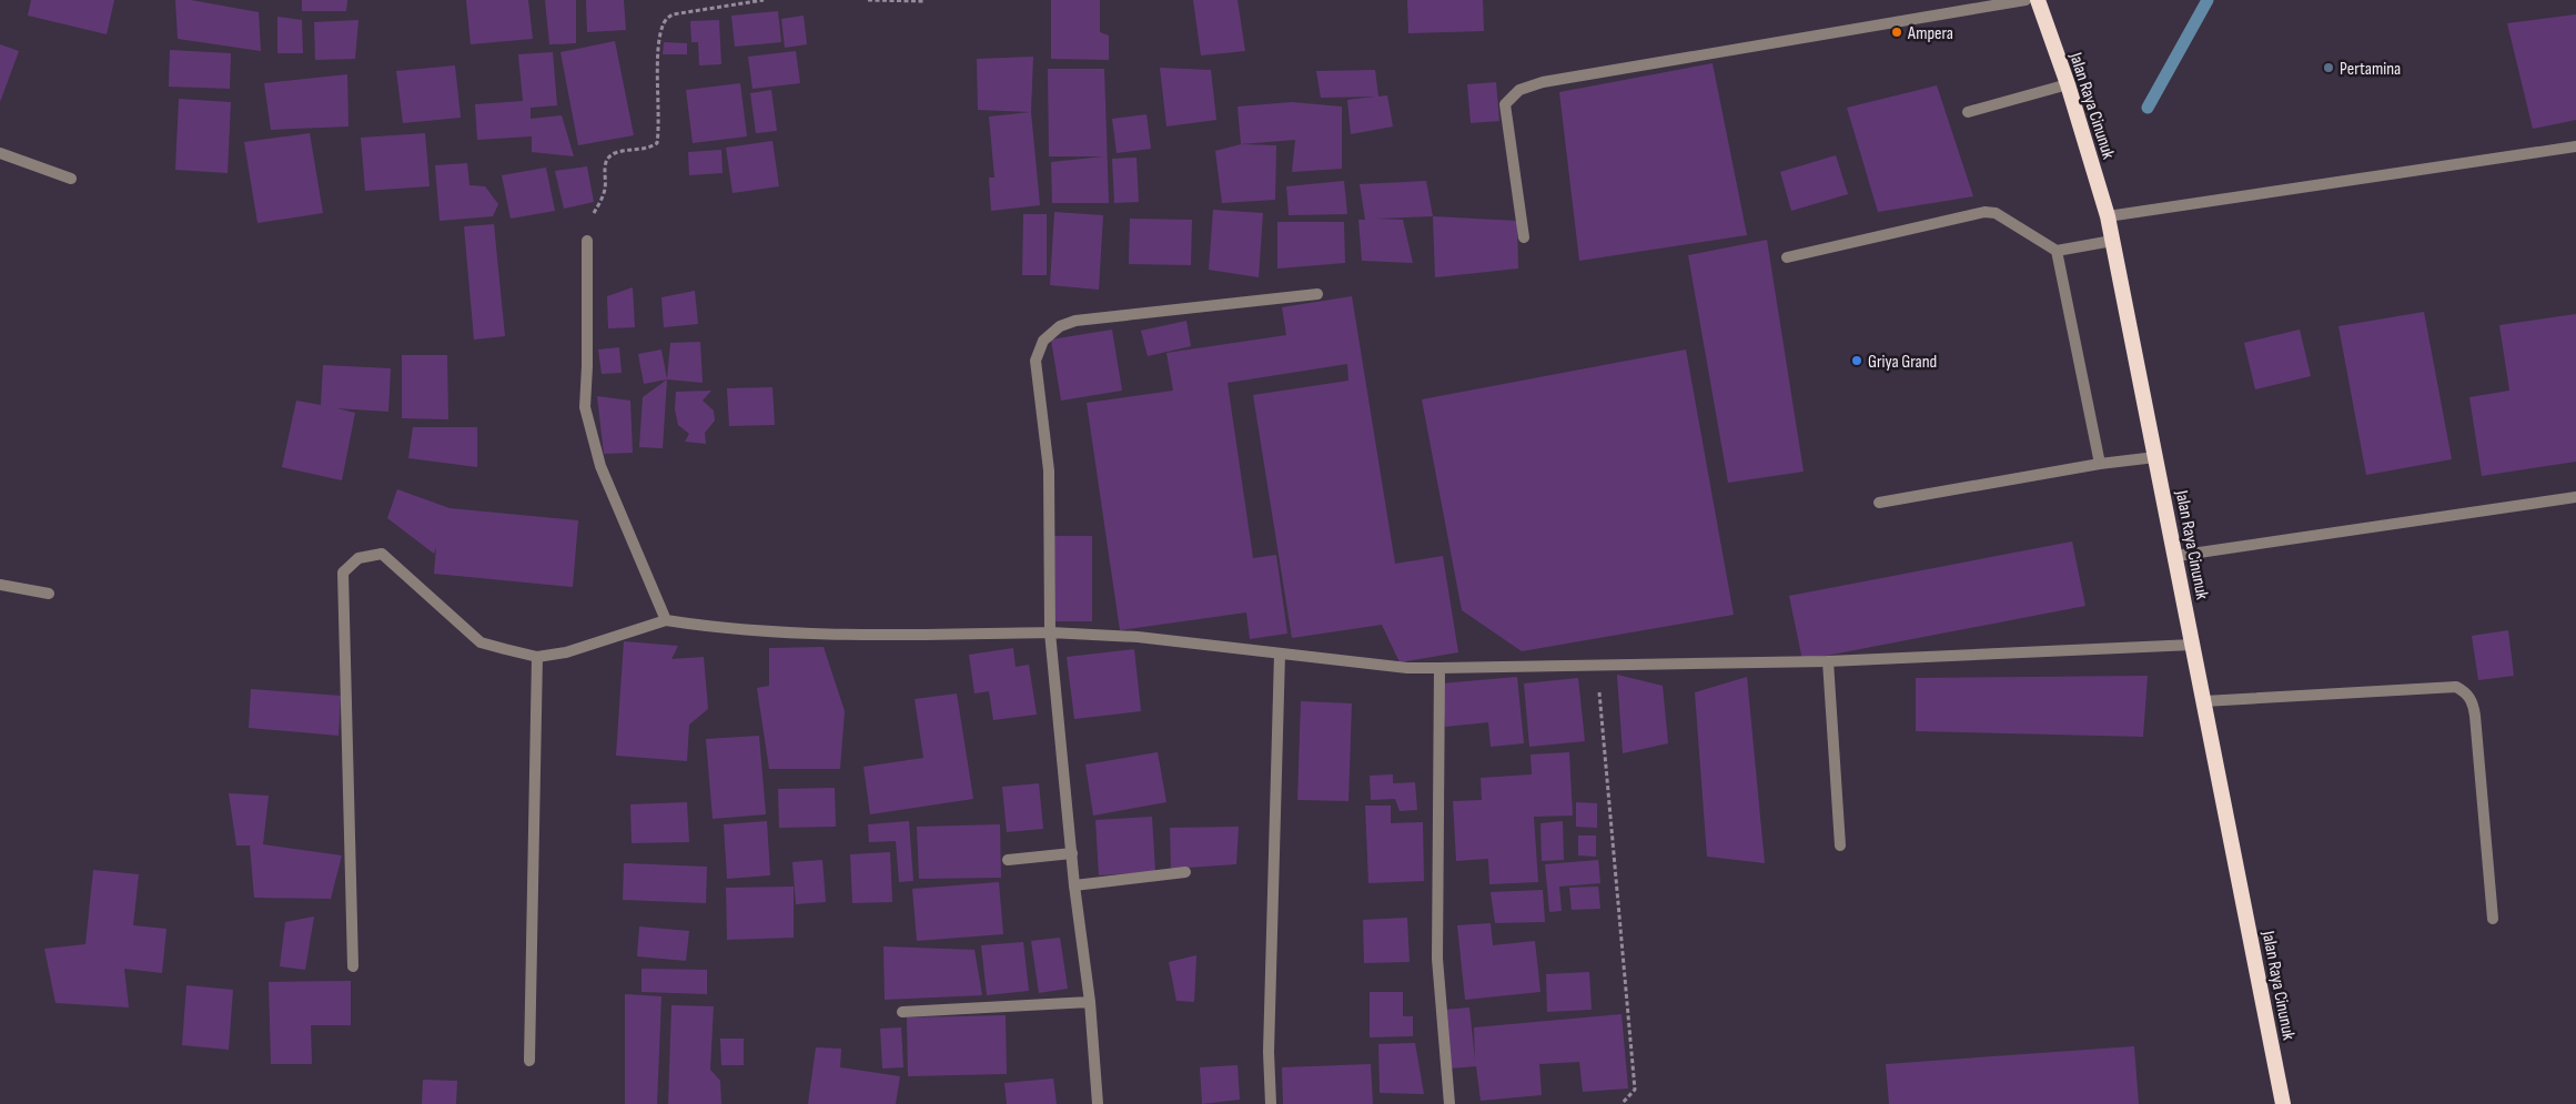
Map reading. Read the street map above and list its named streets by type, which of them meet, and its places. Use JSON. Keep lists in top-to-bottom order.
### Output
{
  "streets": {
    "highway": ["Jalan Raya Cinunuk"]
  },
  "places": ["Ampera", "Pertamina", "Griya Grand"]
}
